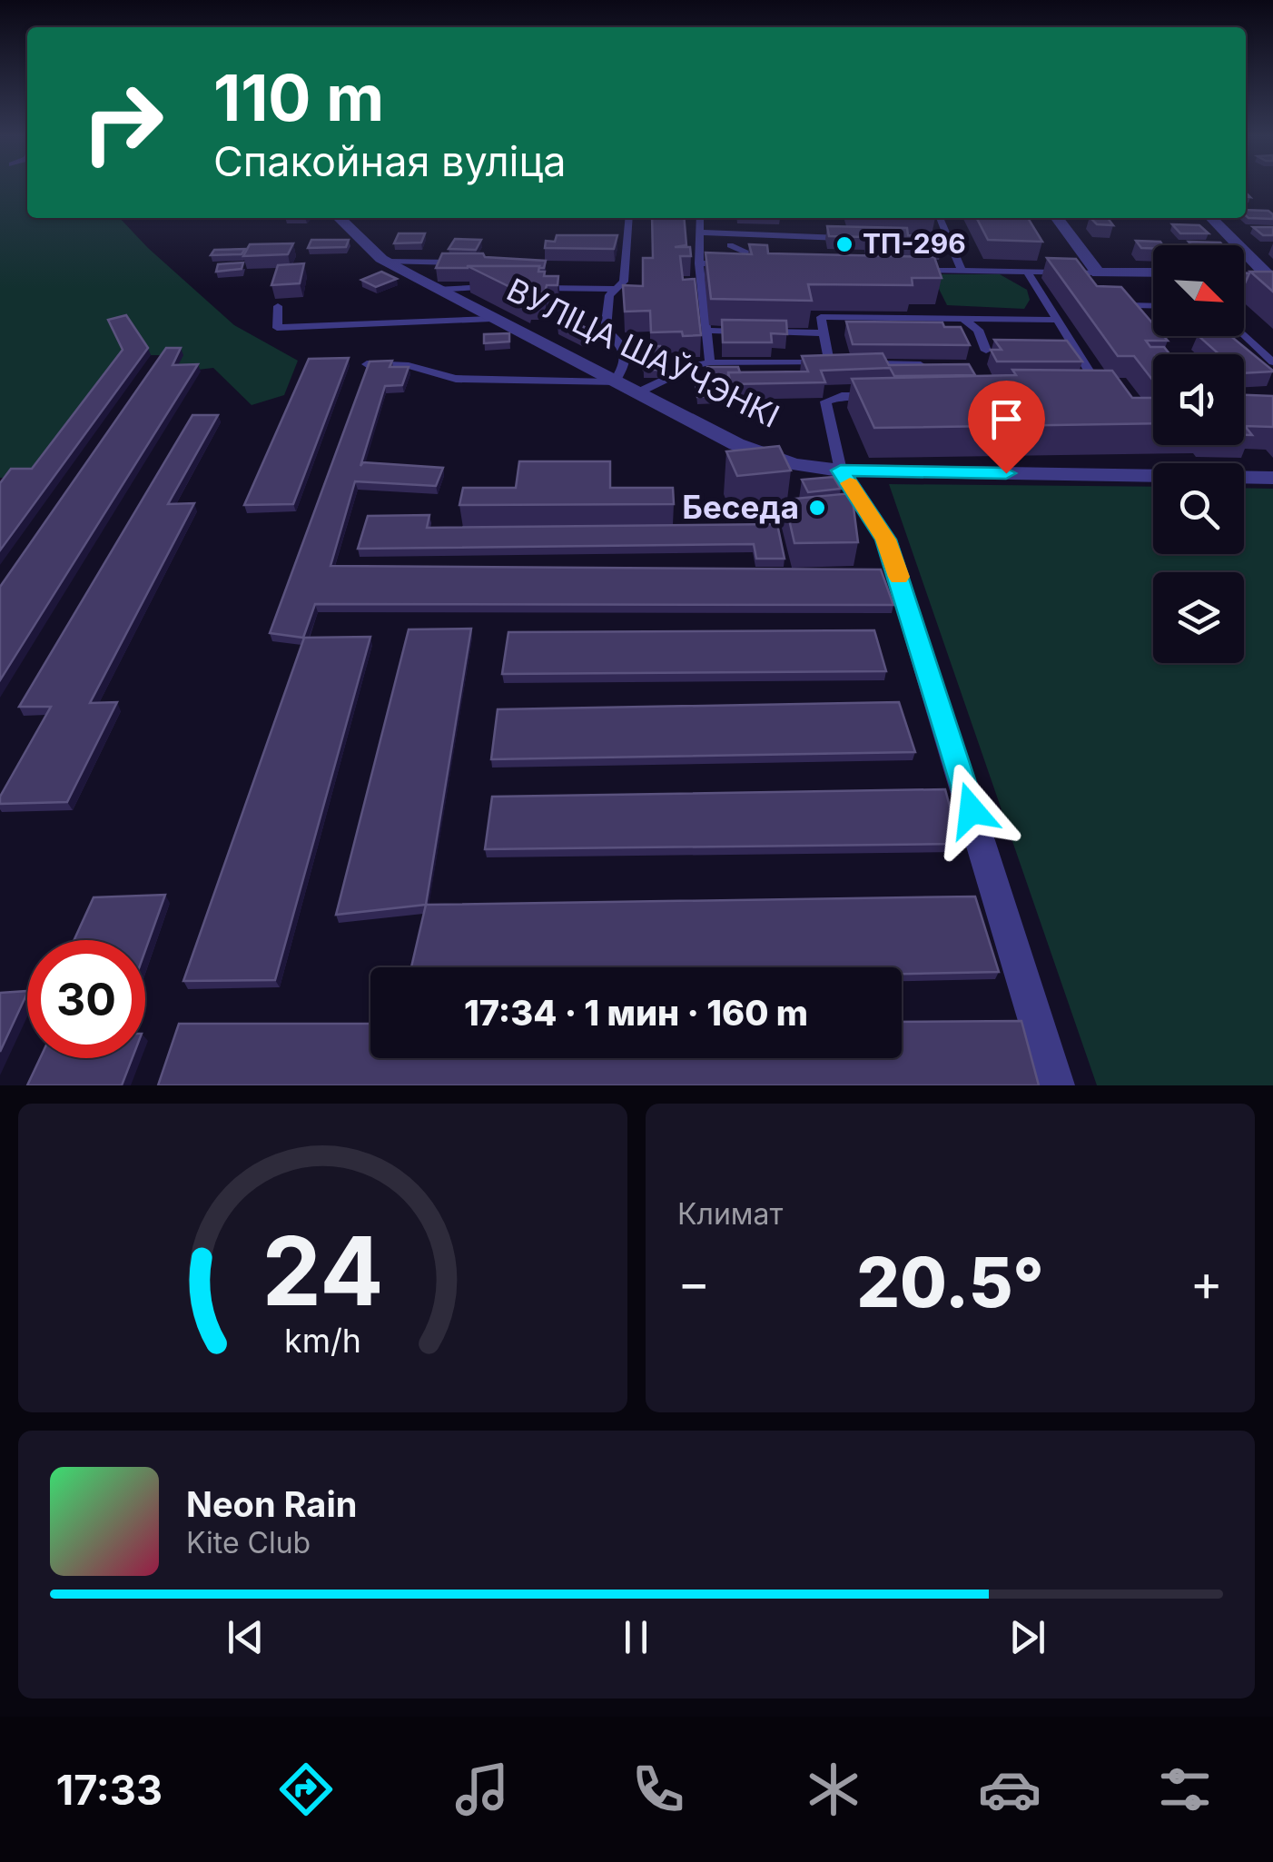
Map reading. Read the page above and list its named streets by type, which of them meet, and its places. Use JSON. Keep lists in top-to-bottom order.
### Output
{
  "streets": {
    "street": ["ВУЛІЦА ШАЎЧЭНКІ"]
  },
  "places": ["ТП-296", "Беседа"],
  "north": "bottom right",
  "page": {
    "turn": ["110 m", "Спакойная вуліца"],
    "limit": "30",
    "trip": "17:34 · 1 мин · 160 m",
    "tile": "Климат",
    "heat": ["−", "20.5°", "+"],
    "song": ["Neon Rain", "Kite Club"],
    "tabs": "17:33",
    "gauge": ["24", "km/h"]
  }
}
